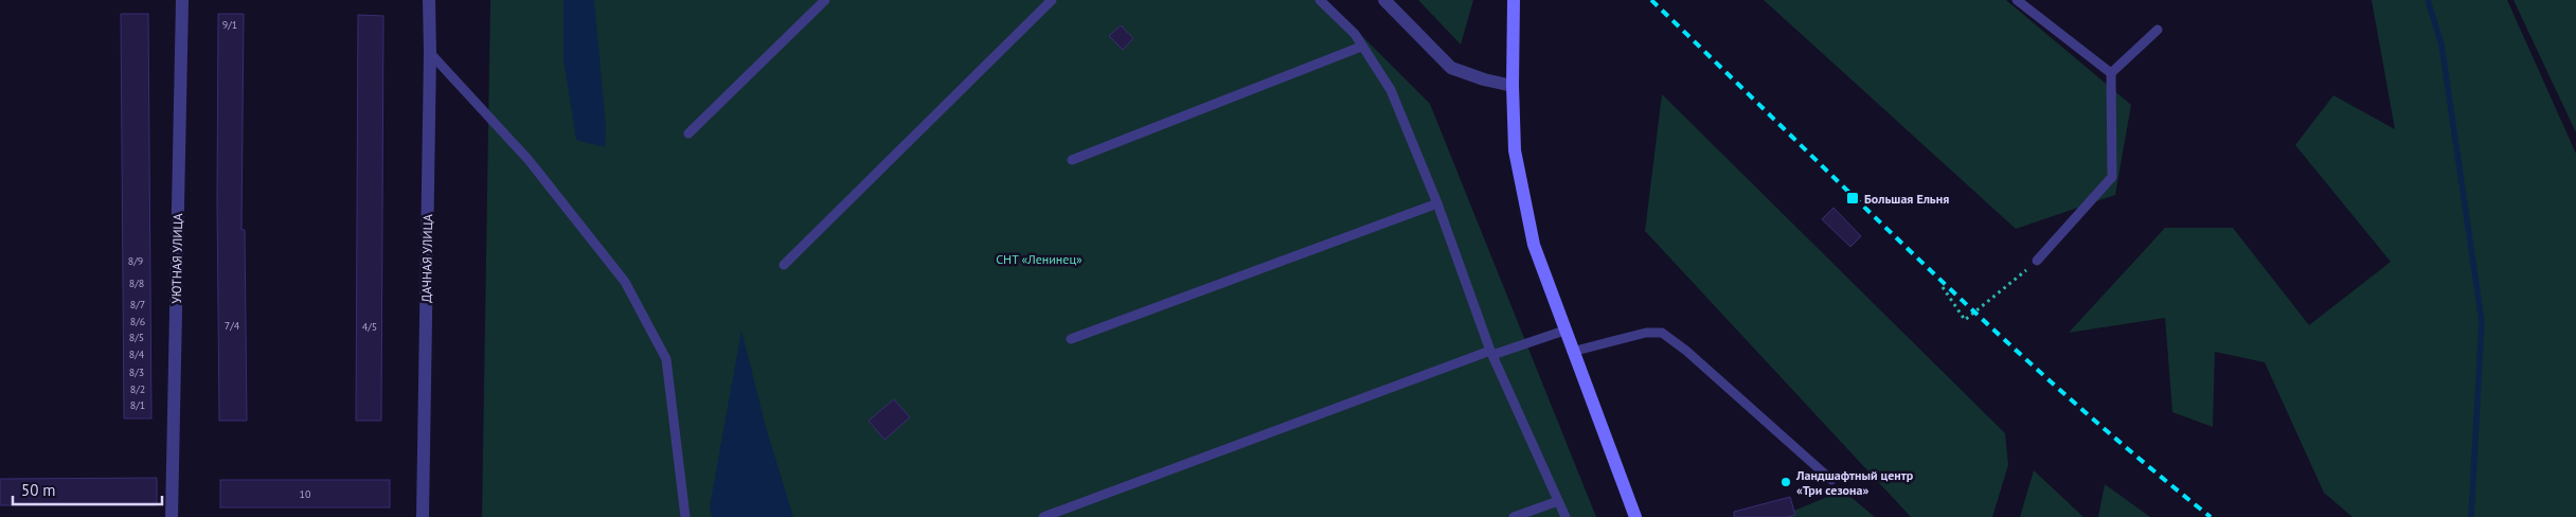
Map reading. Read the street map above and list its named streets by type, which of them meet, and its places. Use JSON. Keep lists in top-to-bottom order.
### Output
{
  "streets": {
    "street": ["УЮТНАЯ УЛИЦА", "ДАЧНАЯ УЛИЦА"]
  },
  "parks": ["СНТ «Ленинец»"],
  "places": {
    "transit": ["Большая Ельня"],
    "other": ["Ландшафтный центр «Три сезона»"]
  },
  "house_numbers": [
    "9/1",
    "8/9",
    "8/8",
    "8/7",
    "8/6",
    "7/4",
    "4/5",
    "8/5",
    "8/4",
    "8/3",
    "8/2",
    "8/1",
    "10"
  ],
  "scale_bar": "50 m"
}
